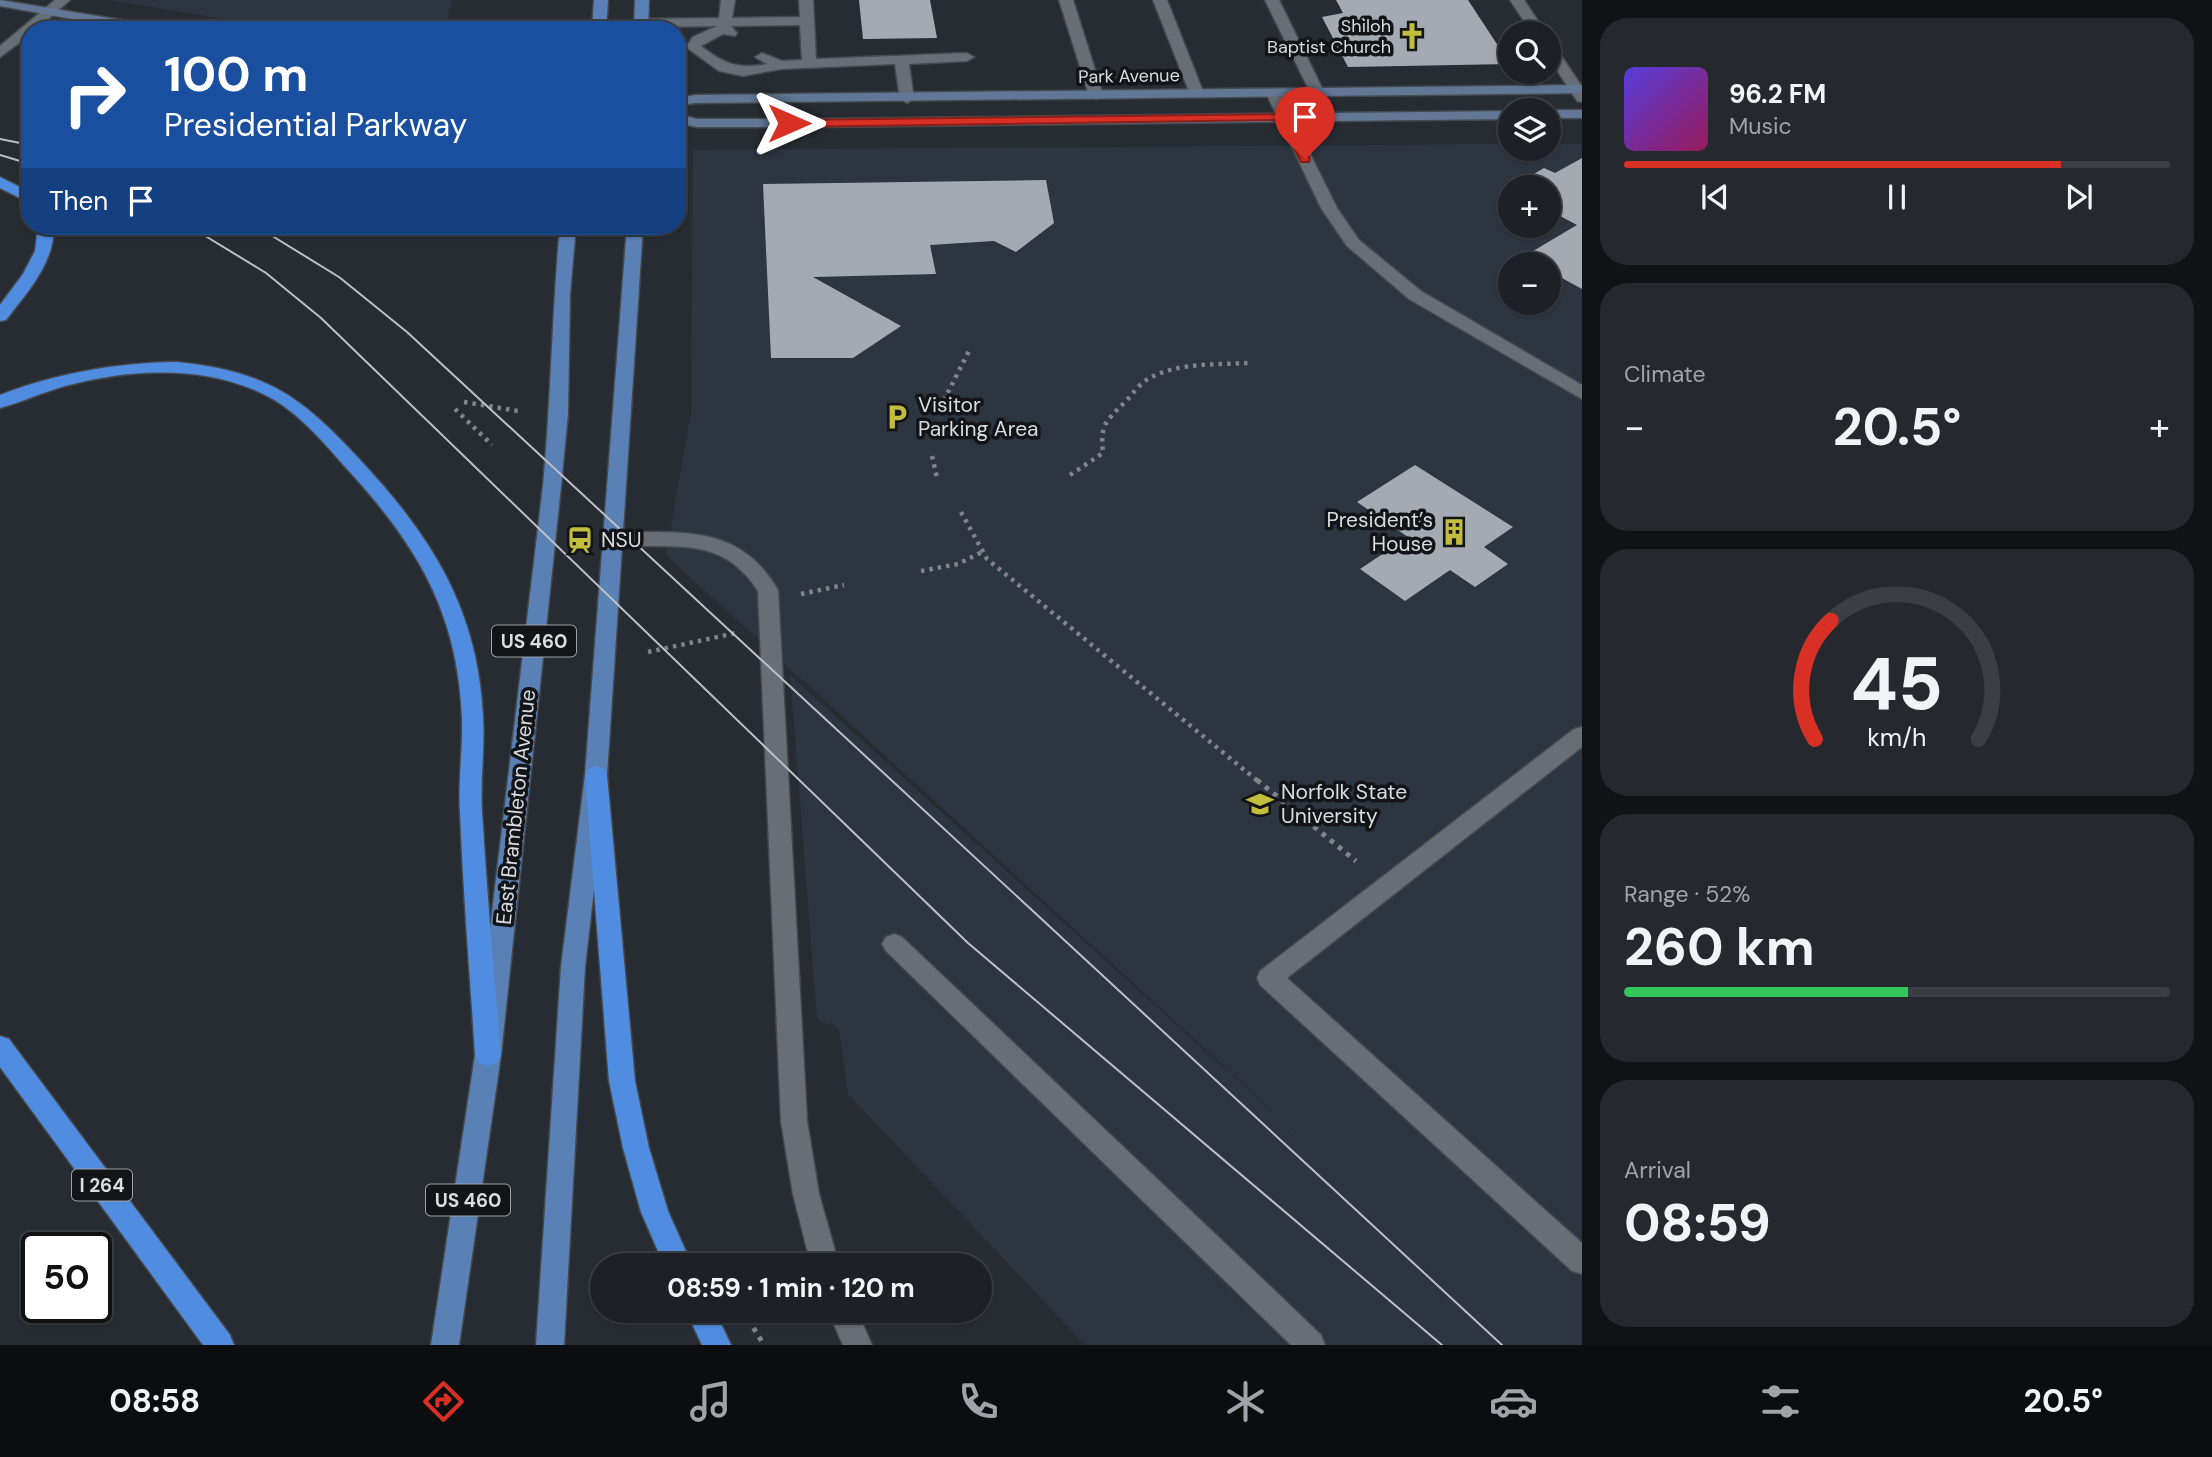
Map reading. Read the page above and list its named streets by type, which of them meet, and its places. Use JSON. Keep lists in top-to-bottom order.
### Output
{
  "streets": {
    "highway": ["I 264"],
    "main road": ["Park Avenue", "US 460", "East Brambleton Avenue"]
  },
  "places": {
    "church": ["Shiloh Baptist Church"],
    "parking": ["Visitor Parking Area"],
    "building": ["President’s House"],
    "station": ["NSU"],
    "school or university": ["Norfolk State University"]
  },
  "page": {
    "map_buttons": ["+", "−"],
    "turn": ["100 m", "Presidential Parkway"],
    "song": ["96.2 FM", "Music"],
    "then": "Then",
    "tile": [
      "Climate",
      ["Range · 52%", "260 km"],
      ["Arrival", "08:59"]
    ],
    "heat": ["−", "20.5°", "+"],
    "limit": "50",
    "trip": "08:59 · 1 min · 120 m",
    "tabs": ["08:58", "20.5°"],
    "gauge": ["45", "km/h"]
  }
}
